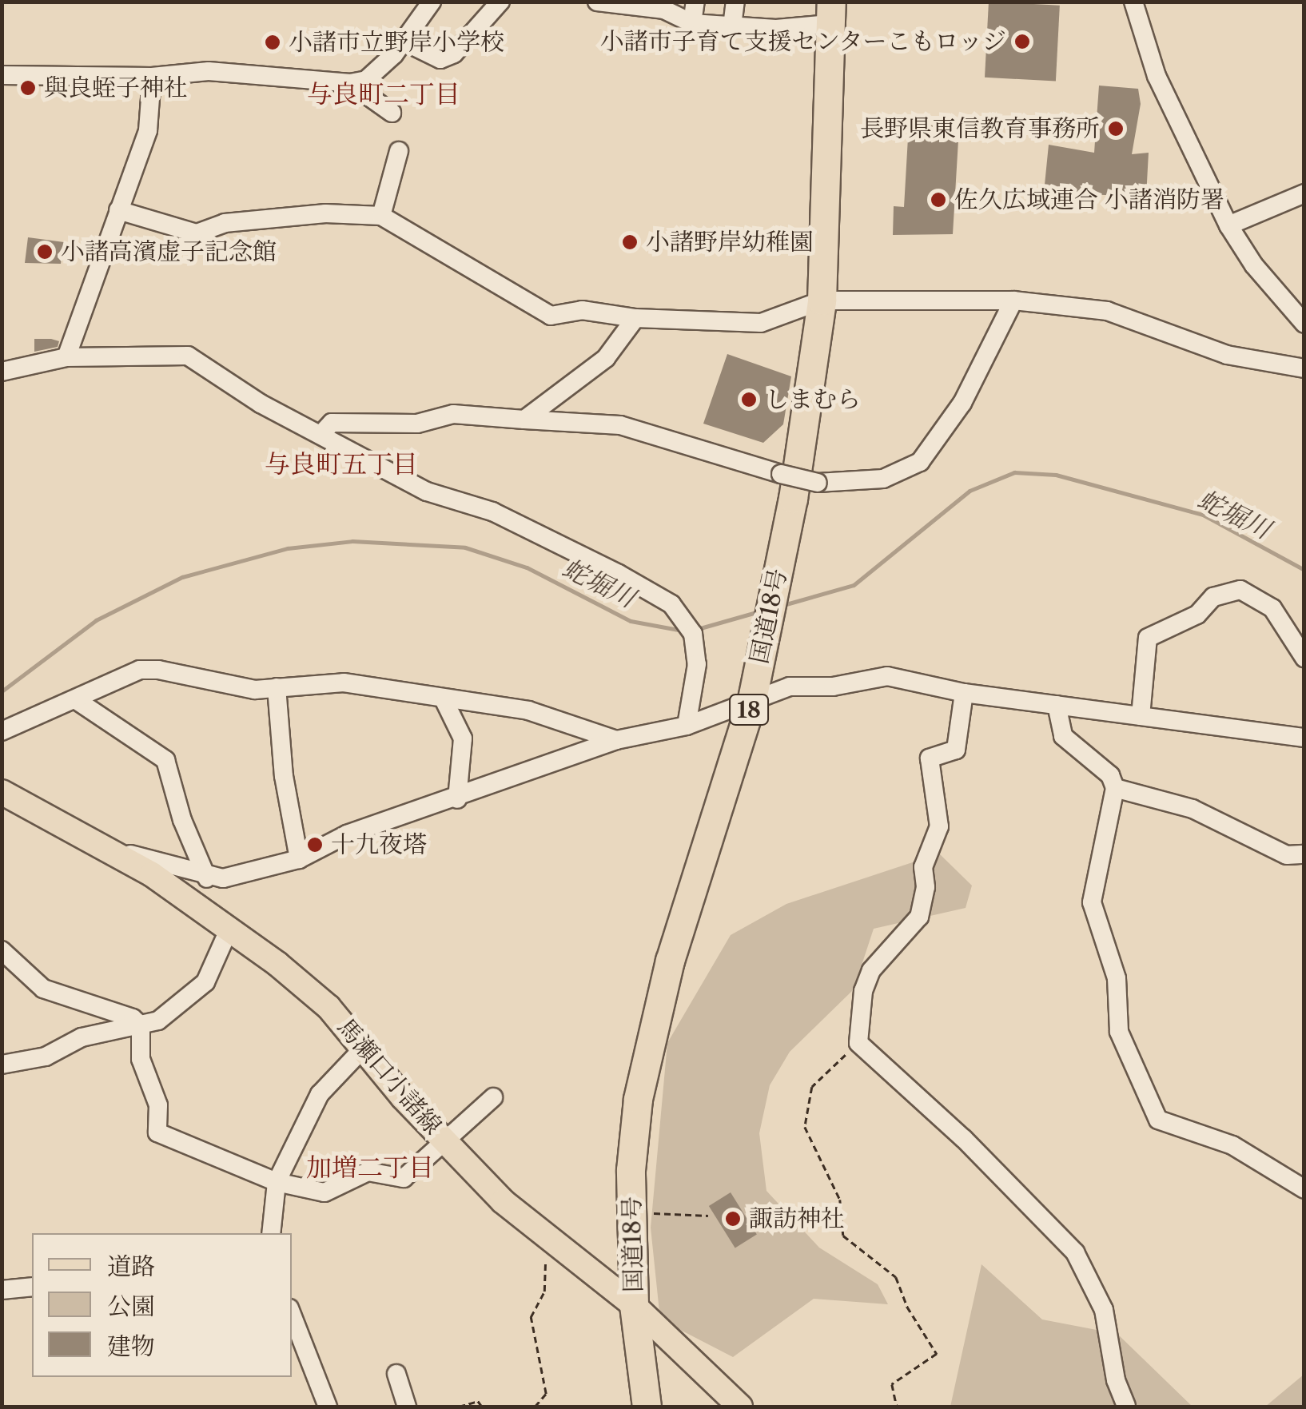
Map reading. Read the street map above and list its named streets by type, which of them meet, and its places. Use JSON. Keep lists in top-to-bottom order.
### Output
{
  "streets": {
    "highway": ["国道18号", "18"],
    "main road": ["馬瀬口小諸線"]
  },
  "crossings": [
    ["国道18号", "馬瀬口小諸線"]
  ],
  "districts": ["与良町二丁目", "与良町五丁目", "加増二丁目"],
  "water": ["蛇堀川"],
  "places": [
    "小諸市子育て支援センターこもロッジ",
    "小諸市立野岸小学校",
    "與良蛭子神社",
    "長野県東信教育事務所",
    "佐久広域連合 小諸消防署",
    "小諸野岸幼稚園",
    "小諸高濱虚子記念館",
    "しまむら",
    "十九夜塔",
    "諏訪神社"
  ],
  "legend": ["道路", "公園", "建物"]
}
